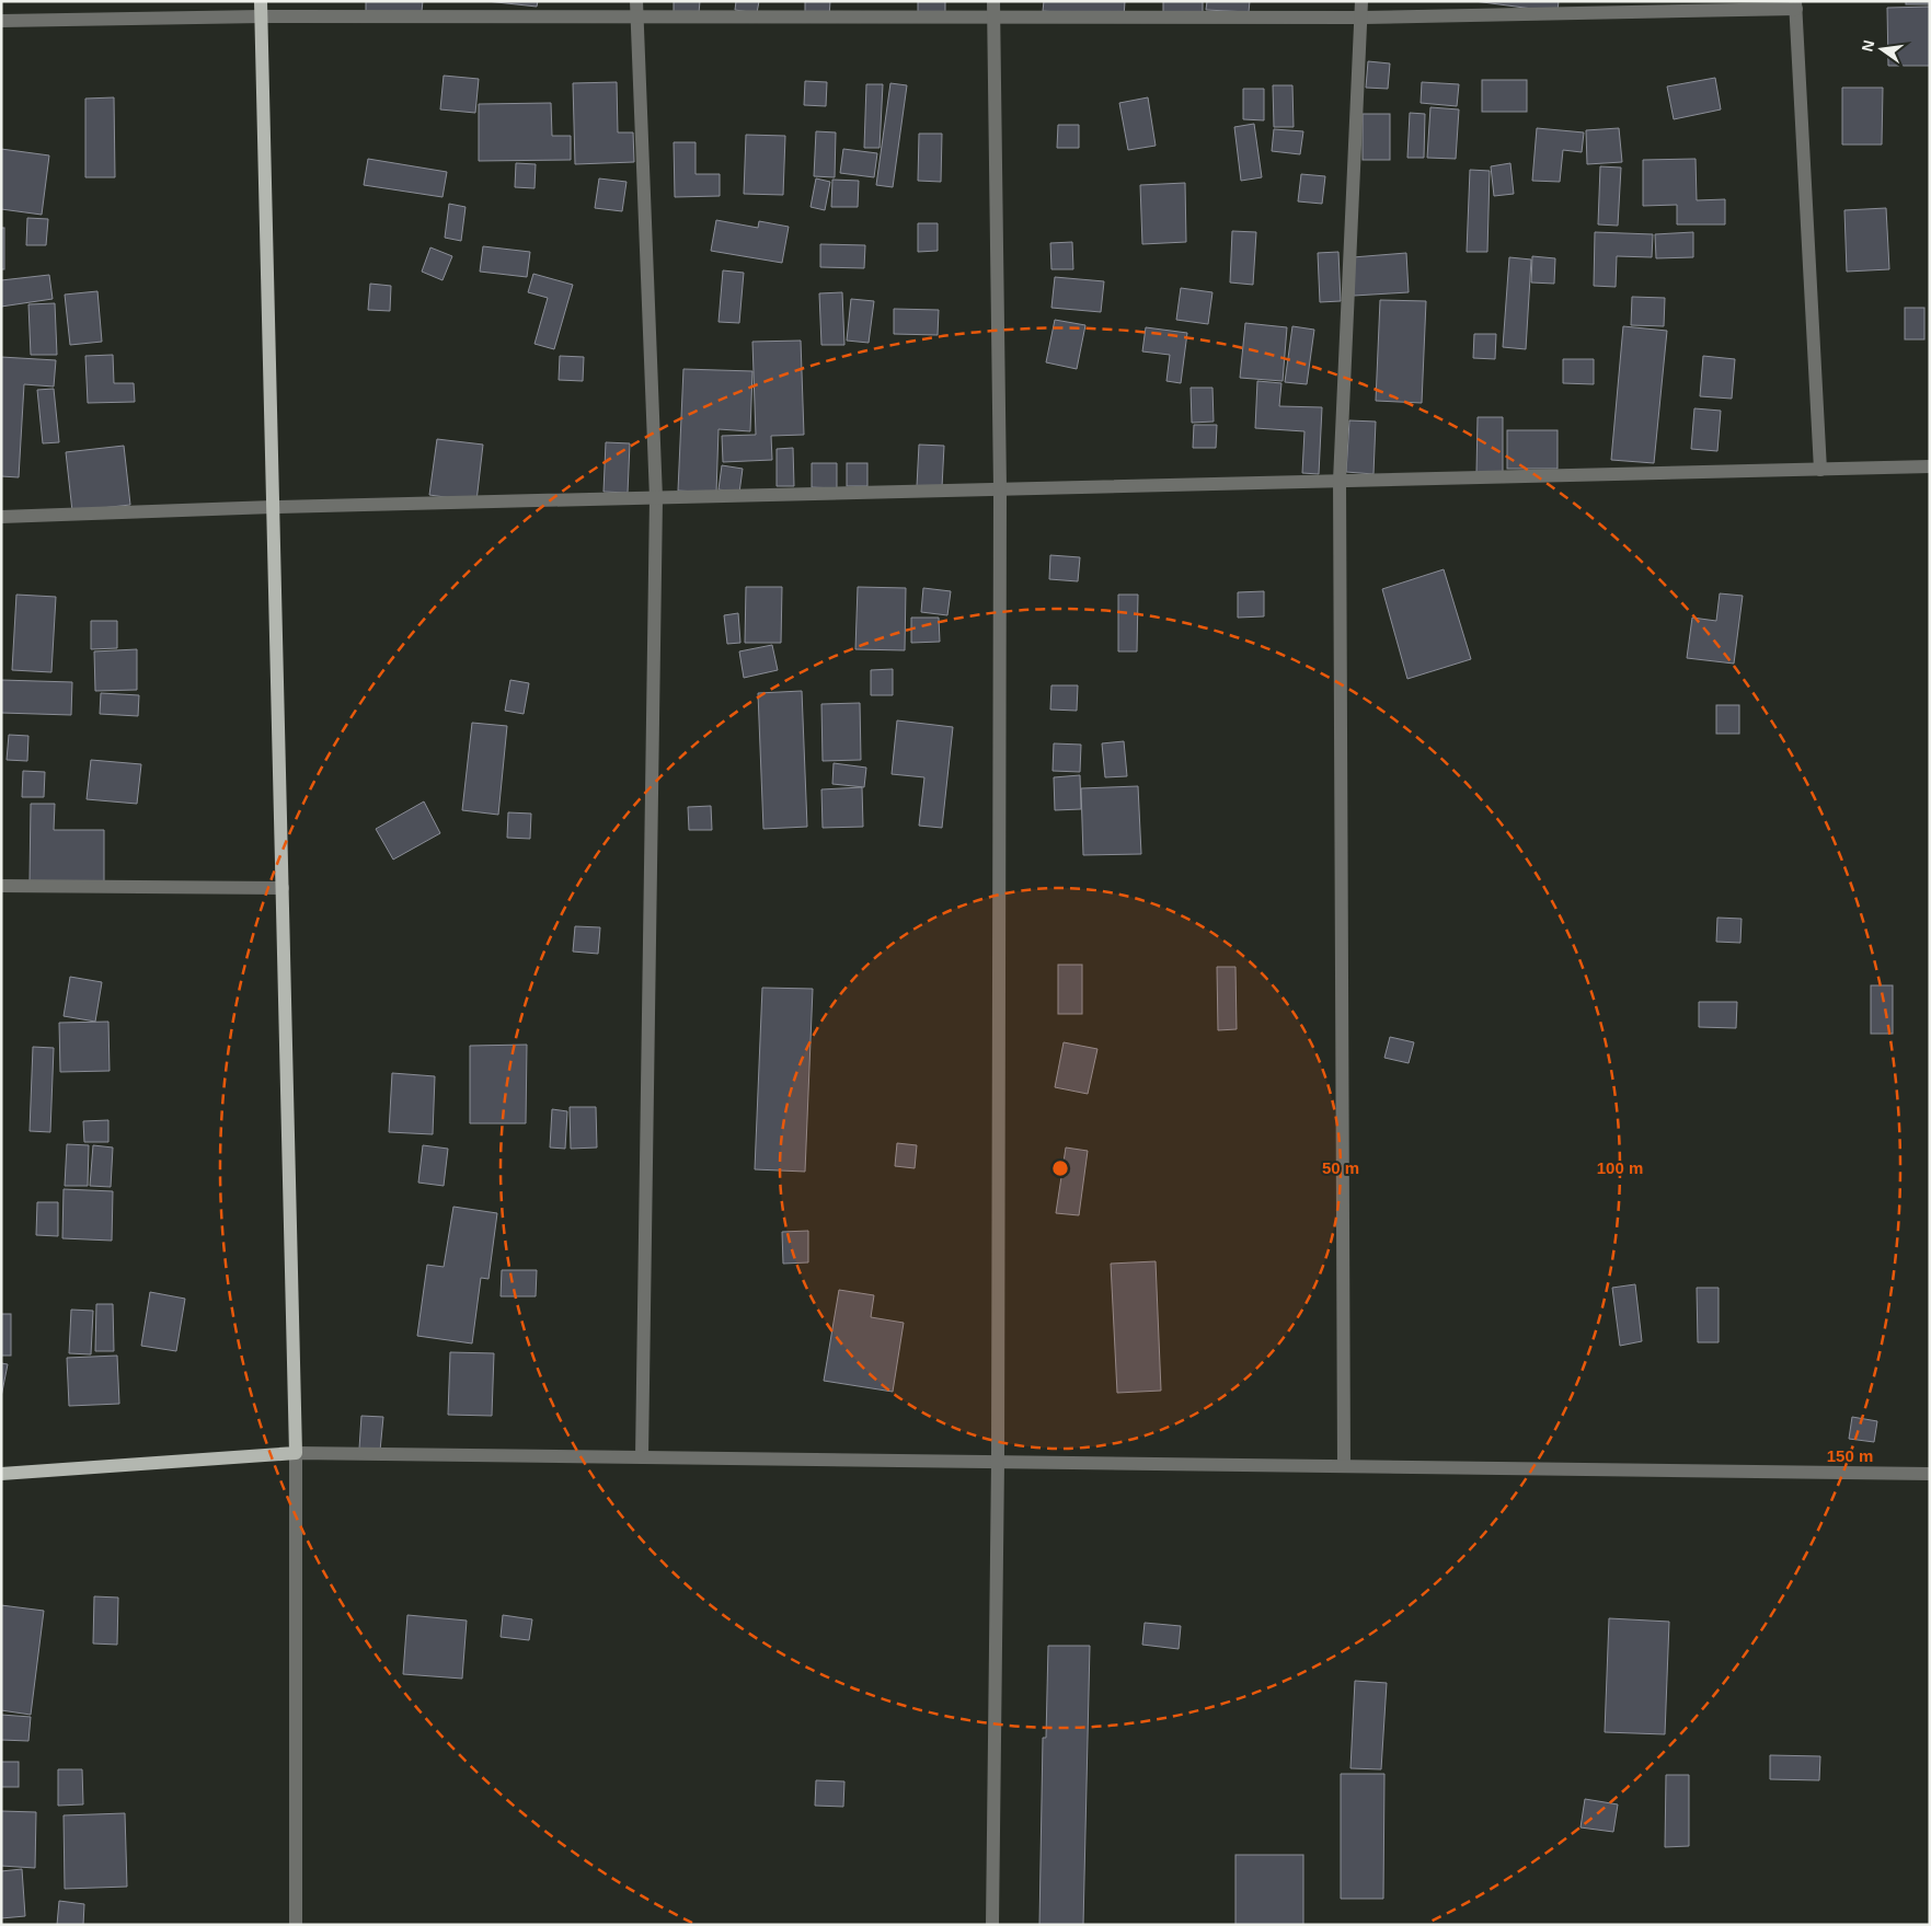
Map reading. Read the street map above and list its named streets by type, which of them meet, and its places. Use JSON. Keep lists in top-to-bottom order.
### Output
{
  "north": "left",
  "rings": ["50 m", "100 m", "150 m"]
}
